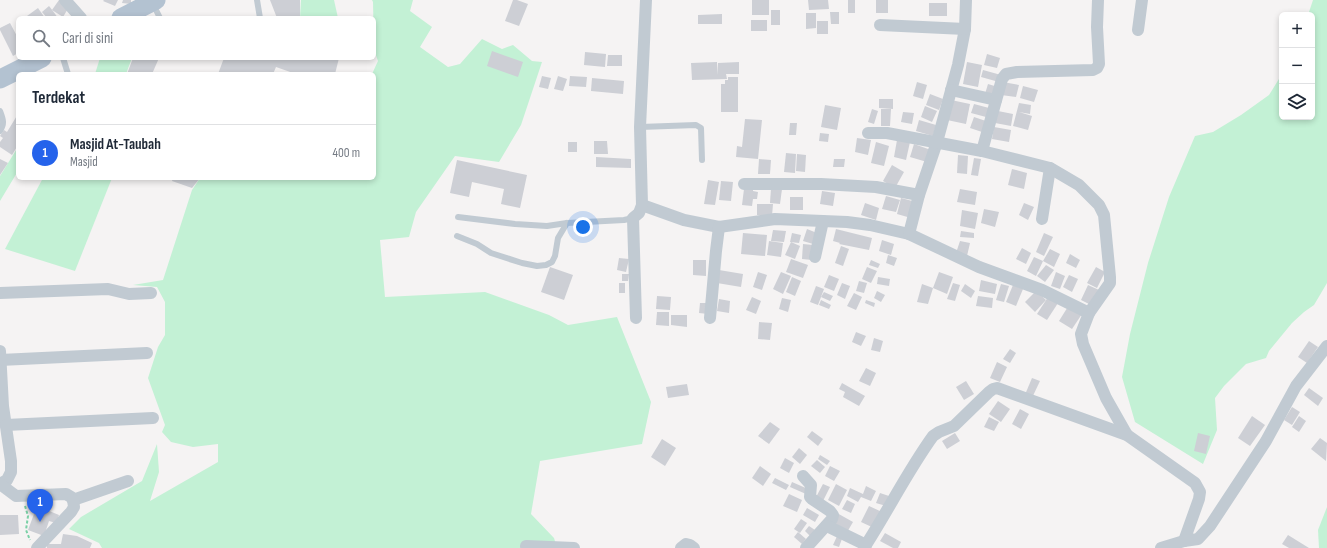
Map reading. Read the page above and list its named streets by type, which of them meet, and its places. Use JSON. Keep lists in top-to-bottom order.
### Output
{
  "page": {
    "map_buttons": ["+", "−"],
    "search": "Cari di sini",
    "heading": "Terdekat",
    "list": [
      {
        "mark": "1",
        "name": "Masjid At-Taubah",
        "note": "Masjid",
        "value": "400 m"
      }
    ],
    "pins": "1"
  }
}
